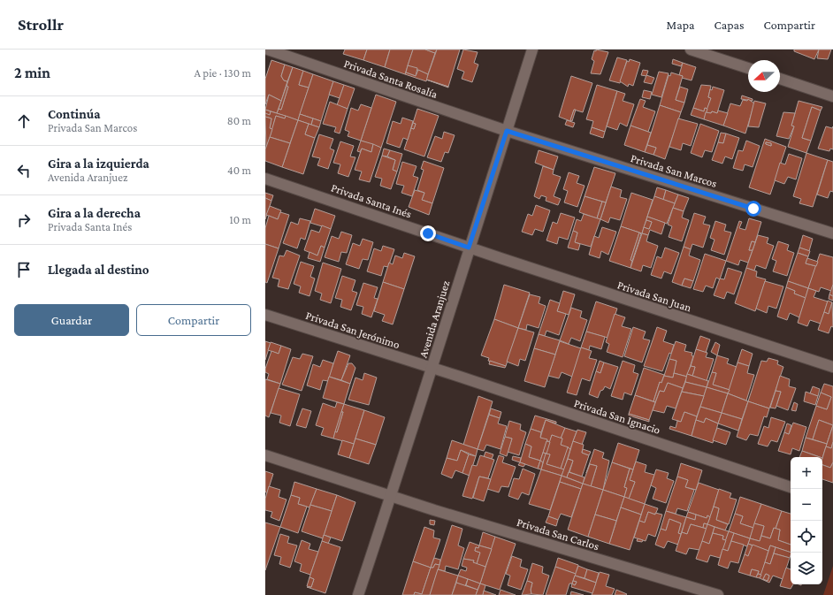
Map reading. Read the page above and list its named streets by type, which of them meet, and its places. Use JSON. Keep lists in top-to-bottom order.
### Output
{
  "streets": {
    "street": [
      "Privada Santa Rosalía",
      "Privada San Marcos",
      "Privada Santa Inés",
      "Privada San Juan",
      "Avenida Aranjuez",
      "Privada San Jerónimo",
      "Privada San Ignacio",
      "Privada San Carlos"
    ]
  },
  "crossings": [
    ["Privada Santa Rosalía", "Privada San Marcos"],
    ["Privada Santa Rosalía", "Avenida Aranjuez"],
    ["Privada San Marcos", "Avenida Aranjuez"],
    ["Privada Santa Inés", "Privada San Juan"],
    ["Privada Santa Inés", "Avenida Aranjuez"],
    ["Privada San Juan", "Avenida Aranjuez"],
    ["Avenida Aranjuez", "Privada San Jerónimo"],
    ["Avenida Aranjuez", "Privada San Ignacio"],
    ["Avenida Aranjuez", "Privada San Carlos"],
    ["Privada San Jerónimo", "Privada San Ignacio"]
  ],
  "north": "left",
  "page": {
    "header": "Strollr",
    "nav": ["Mapa", "Capas", "Compartir"],
    "heading": ["2 min", "A pie · 130 m"],
    "list": [
      ["Continúa", "Privada San Marcos", "80 m"],
      ["Gira a la izquierda", "Avenida Aranjuez", "40 m"],
      ["Gira a la derecha", "Privada Santa Inés", "10 m"],
      "Llegada al destino"
    ],
    "buttons": ["Guardar", "Compartir"],
    "map_buttons": ["+", "−"]
  }
}
